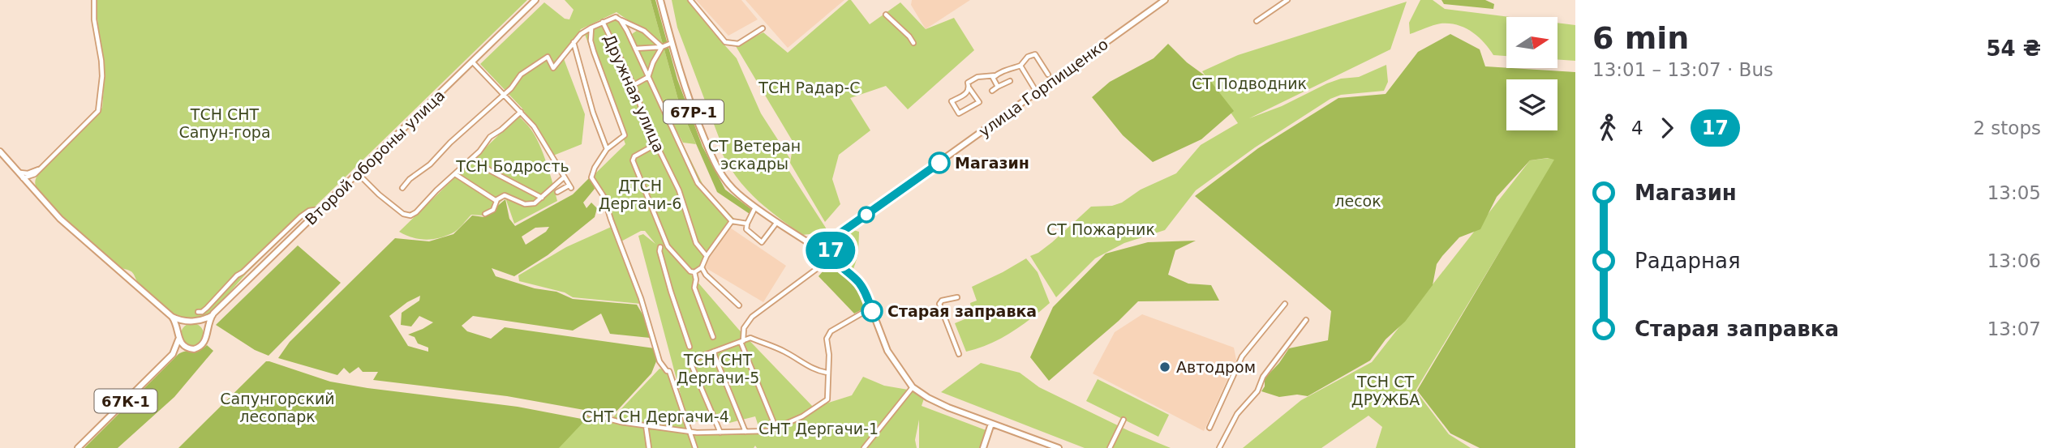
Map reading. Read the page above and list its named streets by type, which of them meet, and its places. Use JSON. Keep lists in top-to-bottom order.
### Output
{
  "streets": {
    "main road": [
      "улица Горпищенко",
      "67Р-1",
      "Второй обороны улица",
      "67К-1"
    ],
    "street": ["Дружная улица"]
  },
  "crossings": [
    ["улица Горпищенко", "67Р-1"],
    ["Второй обороны улица", "67К-1"]
  ],
  "parks": [
    "СТ Подводник",
    "ТСН Радар-С",
    "ТСН СНТ Сапун-гора",
    "СТ Ветеран эскадры",
    "ТСН Бодрость",
    "ДТСН Дергачи-6",
    "лесок",
    "СТ Пожарник",
    "ТСН СНТ Дергачи-5",
    "ТСН СТ ДРУЖБА",
    "Сапунгорский лесопарк",
    "СНТ СН Дергачи-4",
    "СНТ Дергачи-1"
  ],
  "places": ["Магазин", "Старая заправка", "Автодром"],
  "lines": ["bus line 17"],
  "north": "right",
  "page": {
    "on_map": "17",
    "heading": ["6 min", "13:01 – 13:07 · Bus", "54 ₴"],
    "legs": ["4", "17", "2 stops"],
    "list": [
      {
        "name": "Магазин",
        "value": "13:05"
      },
      {
        "name": "Радарная",
        "value": "13:06"
      },
      {
        "name": "Старая заправка",
        "value": "13:07"
      }
    ]
  }
}
